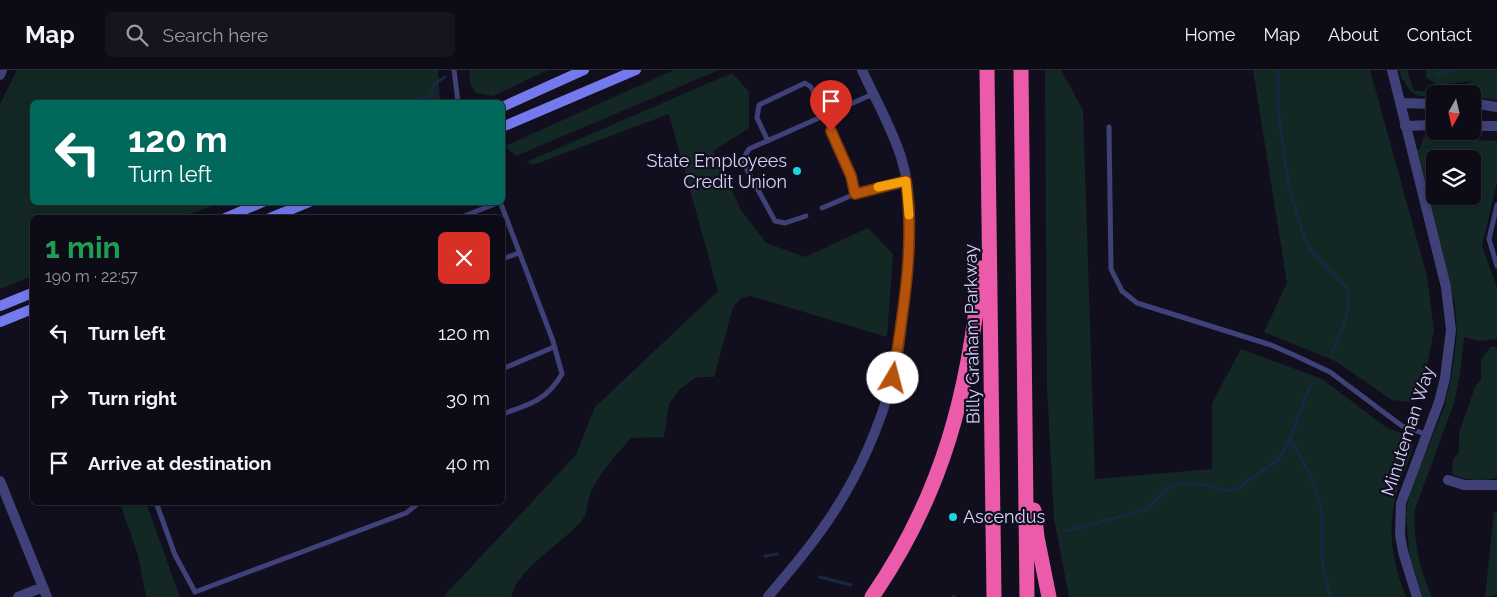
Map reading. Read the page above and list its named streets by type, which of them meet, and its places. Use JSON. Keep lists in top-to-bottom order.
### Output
{
  "streets": {
    "highway": ["Billy Graham Parkway"],
    "street": ["Minuteman Way"]
  },
  "places": ["State Employees Credit Union", "Ascendus"],
  "north": "bottom",
  "page": {
    "header": "Map",
    "search": "Search here",
    "nav": [
      "Home",
      "Map",
      "About",
      "Contact"
    ],
    "turn": ["120 m", "Turn left"],
    "heading": ["1 min", "190 m · 22:57"],
    "list": [
      {
        "name": "Turn left",
        "value": "120 m"
      },
      {
        "name": "Turn right",
        "value": "30 m"
      },
      {
        "name": "Arrive at destination",
        "value": "40 m"
      }
    ]
  }
}
